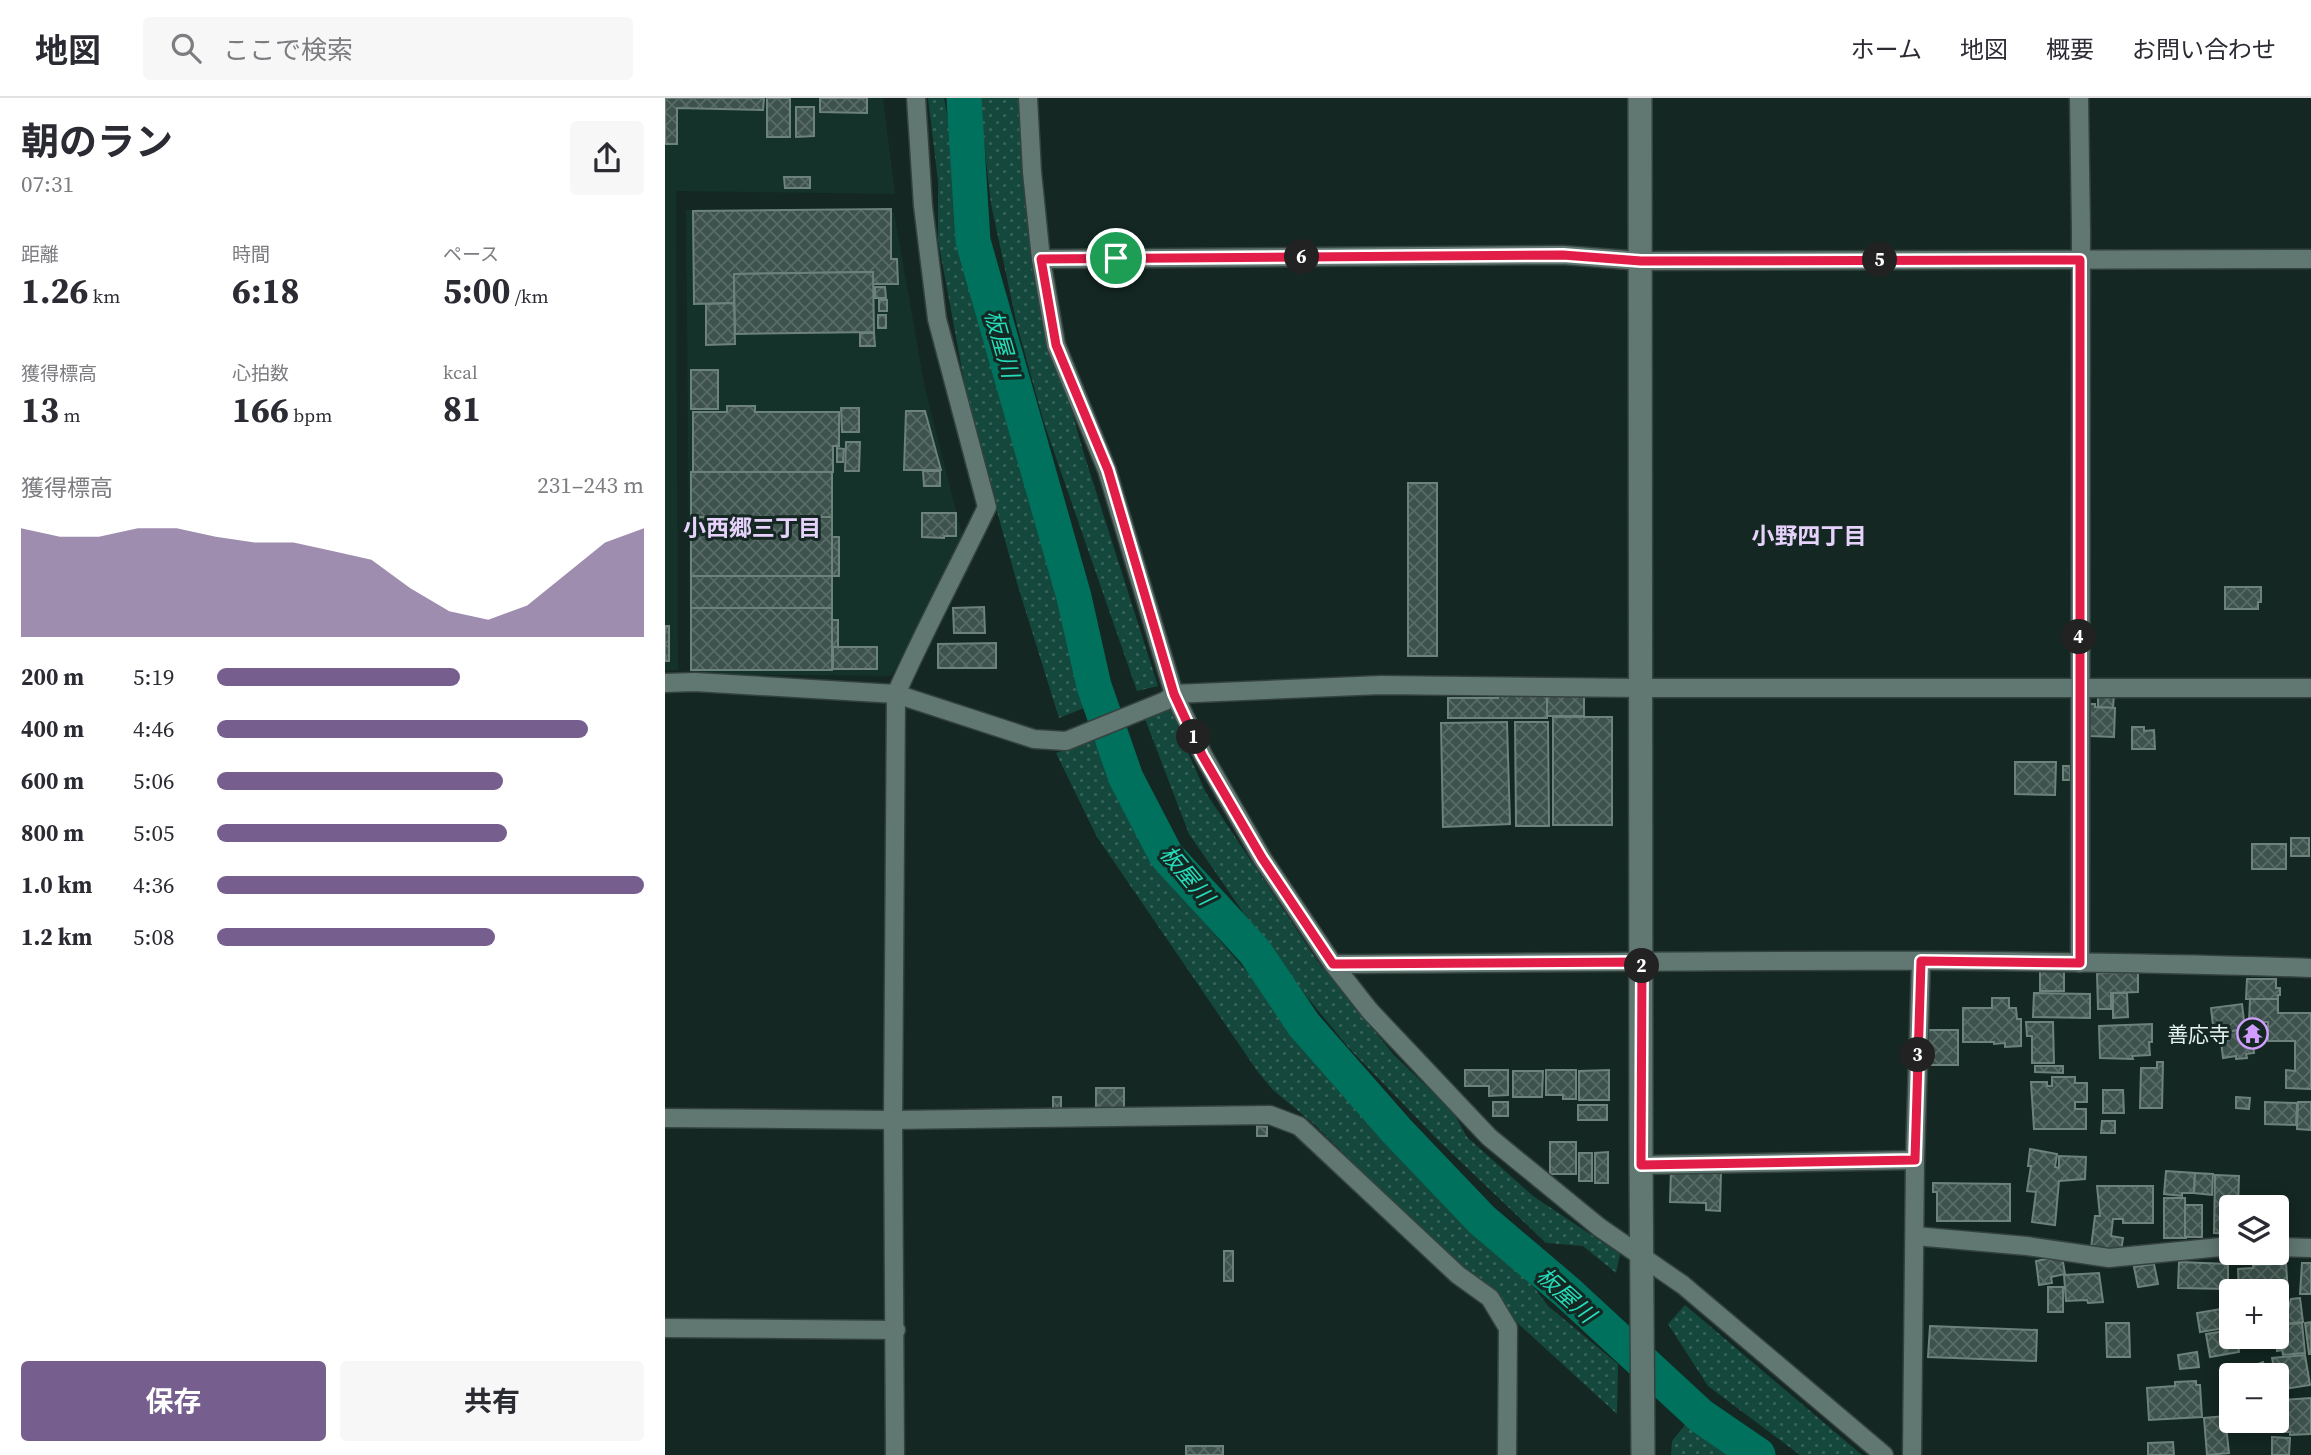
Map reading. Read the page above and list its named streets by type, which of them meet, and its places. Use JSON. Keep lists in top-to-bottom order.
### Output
{
  "districts": ["小西郷三丁目", "小野四丁目"],
  "water": ["板屋川"],
  "places": {
    "temple": ["善応寺"]
  },
  "page": {
    "header": "地図",
    "search": "ここで検索",
    "nav": [
      "ホーム",
      "地図",
      "概要",
      "お問い合わせ"
    ],
    "heading": ["朝のラン", "07:31"],
    "stats": [
      ["距離", "1.26 km"],
      ["時間", "6:18"],
      ["ペース", "5:00 /km"],
      ["獲得標高", "13 m"],
      ["心拍数", "166 bpm"],
      ["kcal", "81"]
    ],
    "pins": [
      "6",
      "5",
      "4",
      "1",
      "2",
      "3"
    ],
    "chart": ["獲得標高", "231–243 m"],
    "list": [
      {
        "name": "200 m",
        "note": "5:19"
      },
      {
        "name": "400 m",
        "note": "4:46"
      },
      {
        "name": "600 m",
        "note": "5:06"
      },
      {
        "name": "800 m",
        "note": "5:05"
      },
      {
        "name": "1.0 km",
        "note": "4:36"
      },
      {
        "name": "1.2 km",
        "note": "5:08"
      }
    ],
    "map_buttons": ["+", "−"],
    "buttons": ["保存", "共有"]
  }
}
